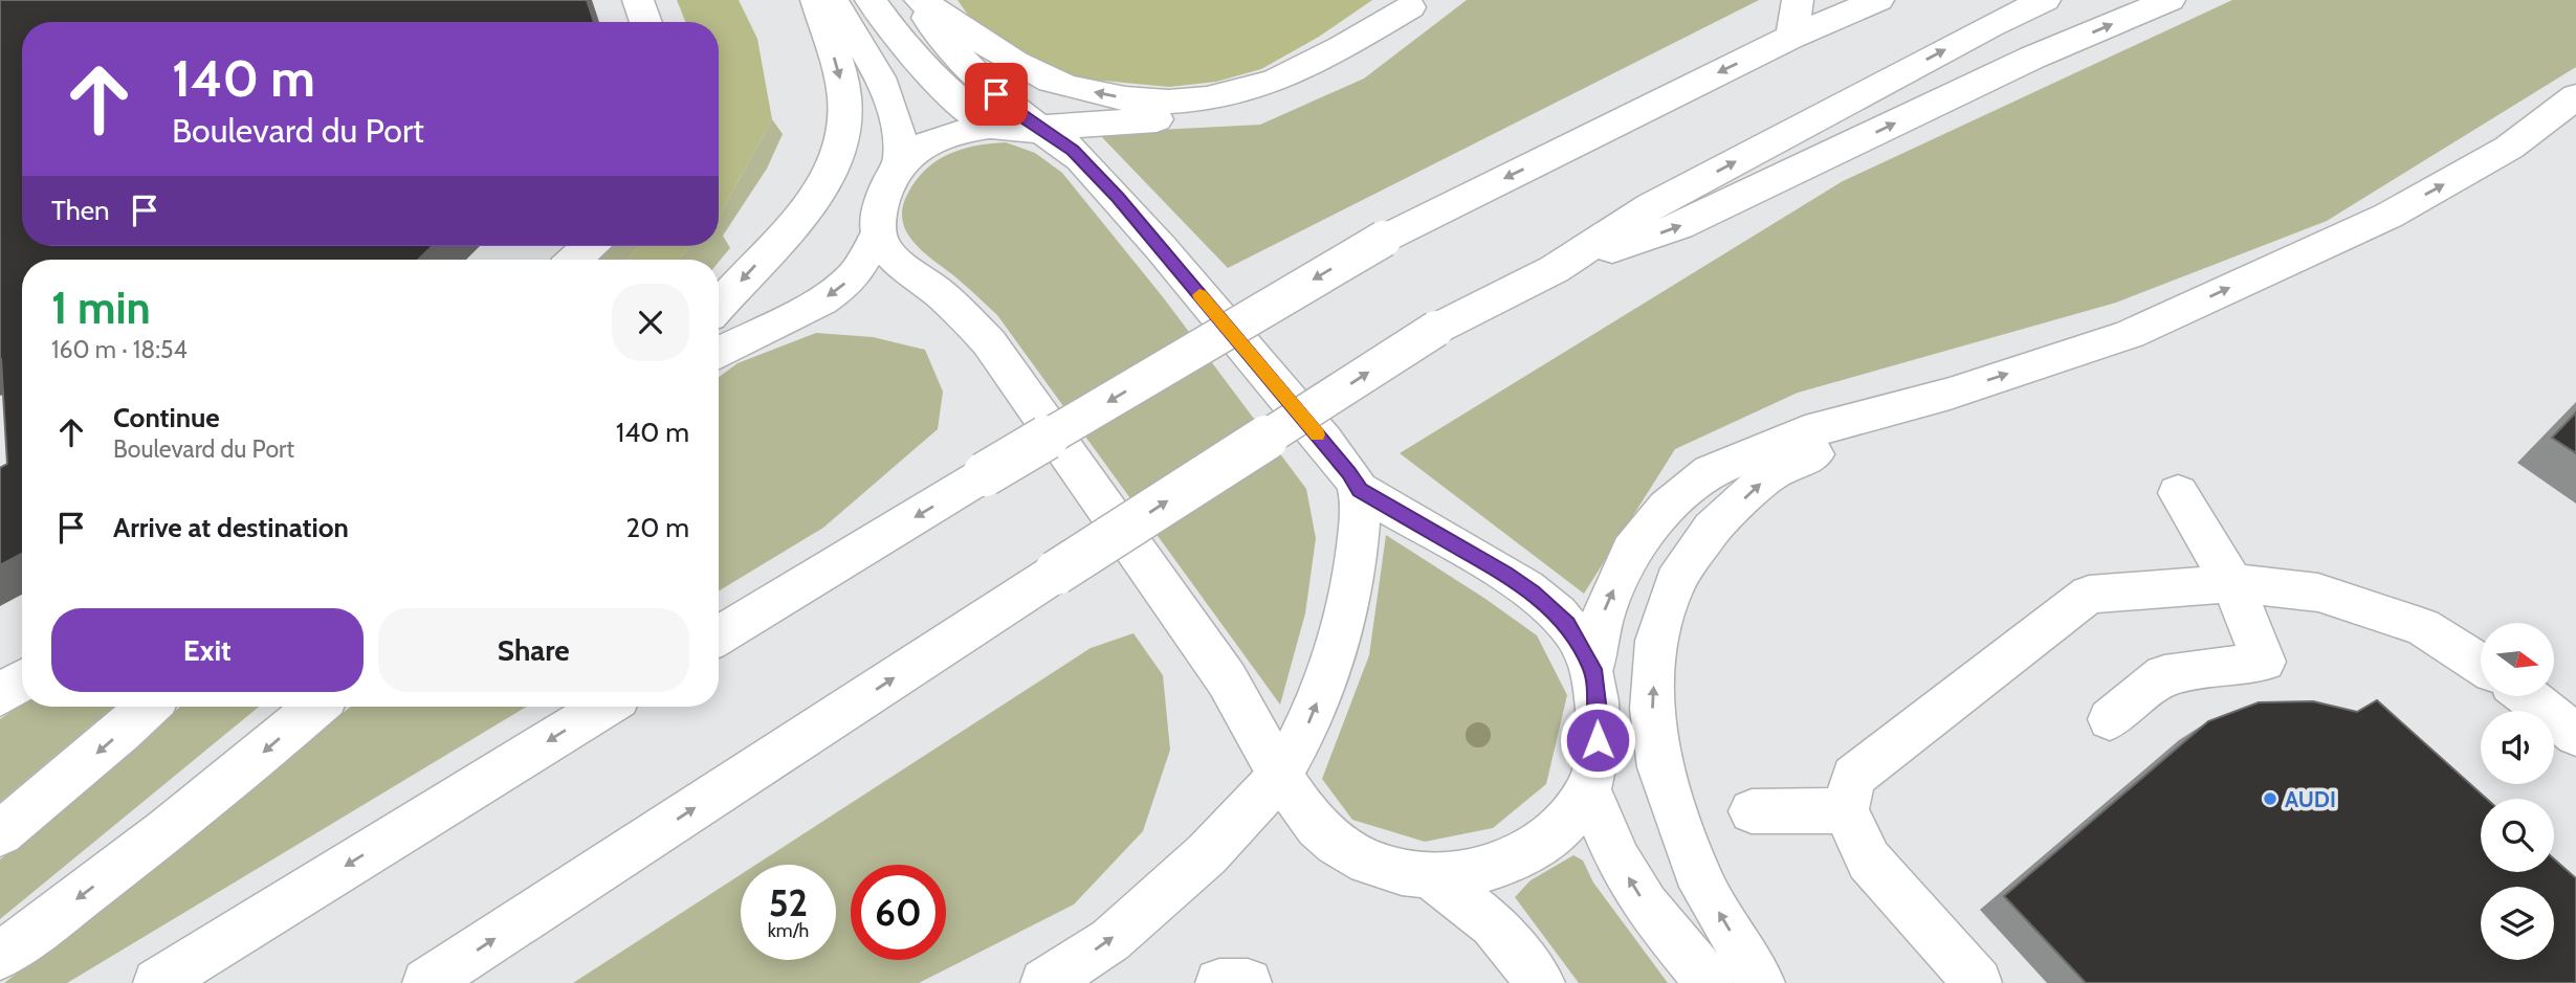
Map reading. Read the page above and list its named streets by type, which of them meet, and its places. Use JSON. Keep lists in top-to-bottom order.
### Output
{
  "places": ["AUDI"],
  "north": "right",
  "page": {
    "turn": ["140 m", "Boulevard du Port"],
    "then": "Then",
    "heading": ["1 min", "160 m · 18:54"],
    "list": [
      {
        "name": "Continue",
        "note": "Boulevard du Port",
        "value": "140 m"
      },
      {
        "name": "Arrive at destination",
        "value": "20 m"
      }
    ],
    "buttons": ["Exit", "Share"],
    "speed": "52 km/h",
    "limit": "60"
  }
}
